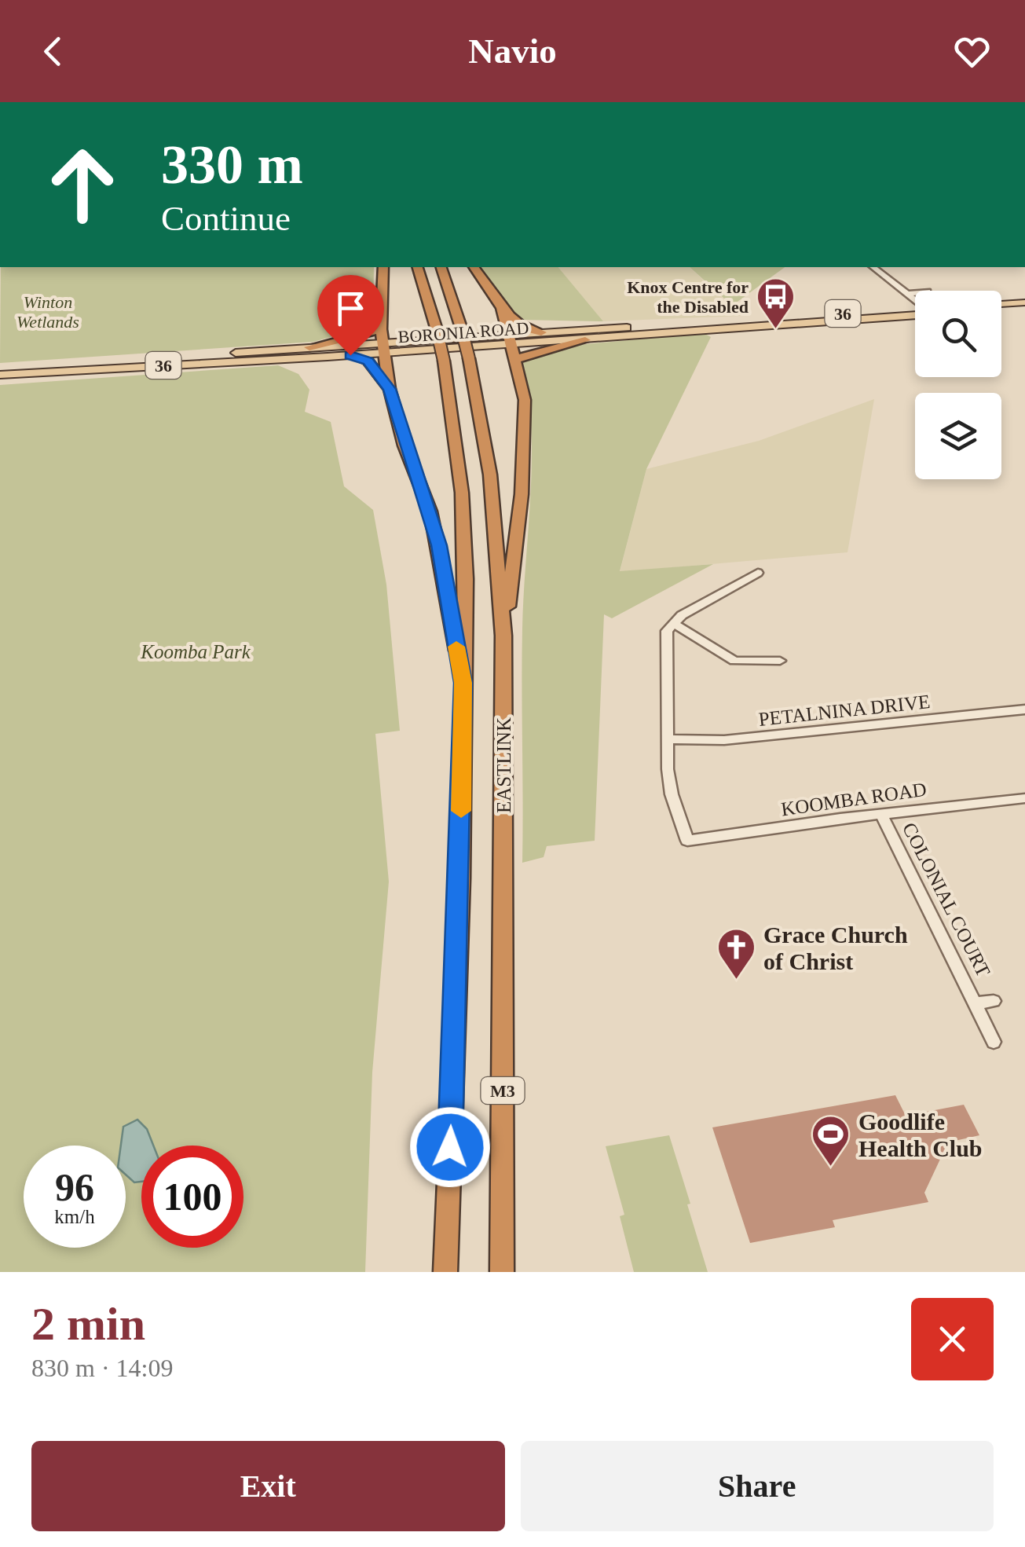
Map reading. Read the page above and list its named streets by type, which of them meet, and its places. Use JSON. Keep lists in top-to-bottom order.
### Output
{
  "streets": {
    "highway": ["EASTLINK", "M3"],
    "main road": ["36", "BORONIA ROAD"],
    "street": ["PETALNINA DRIVE", "KOOMBA ROAD", "COLONIAL COURT"]
  },
  "crossings": [
    ["PETALNINA DRIVE", "KOOMBA ROAD"],
    ["KOOMBA ROAD", "COLONIAL COURT"]
  ],
  "parks": ["Winton Wetlands", "Koomba Park"],
  "places": {
    "bus stop": ["Knox Centre for the Disabled"],
    "church": ["Grace Church of Christ"],
    "sports": ["Goodlife Health Club"]
  },
  "page": {
    "header": "Navio",
    "turn": ["330 m", "Continue"],
    "speed": "96 km/h",
    "limit": "100",
    "heading": ["2 min", "830 m · 14:09"],
    "buttons": ["Exit", "Share"]
  }
}
